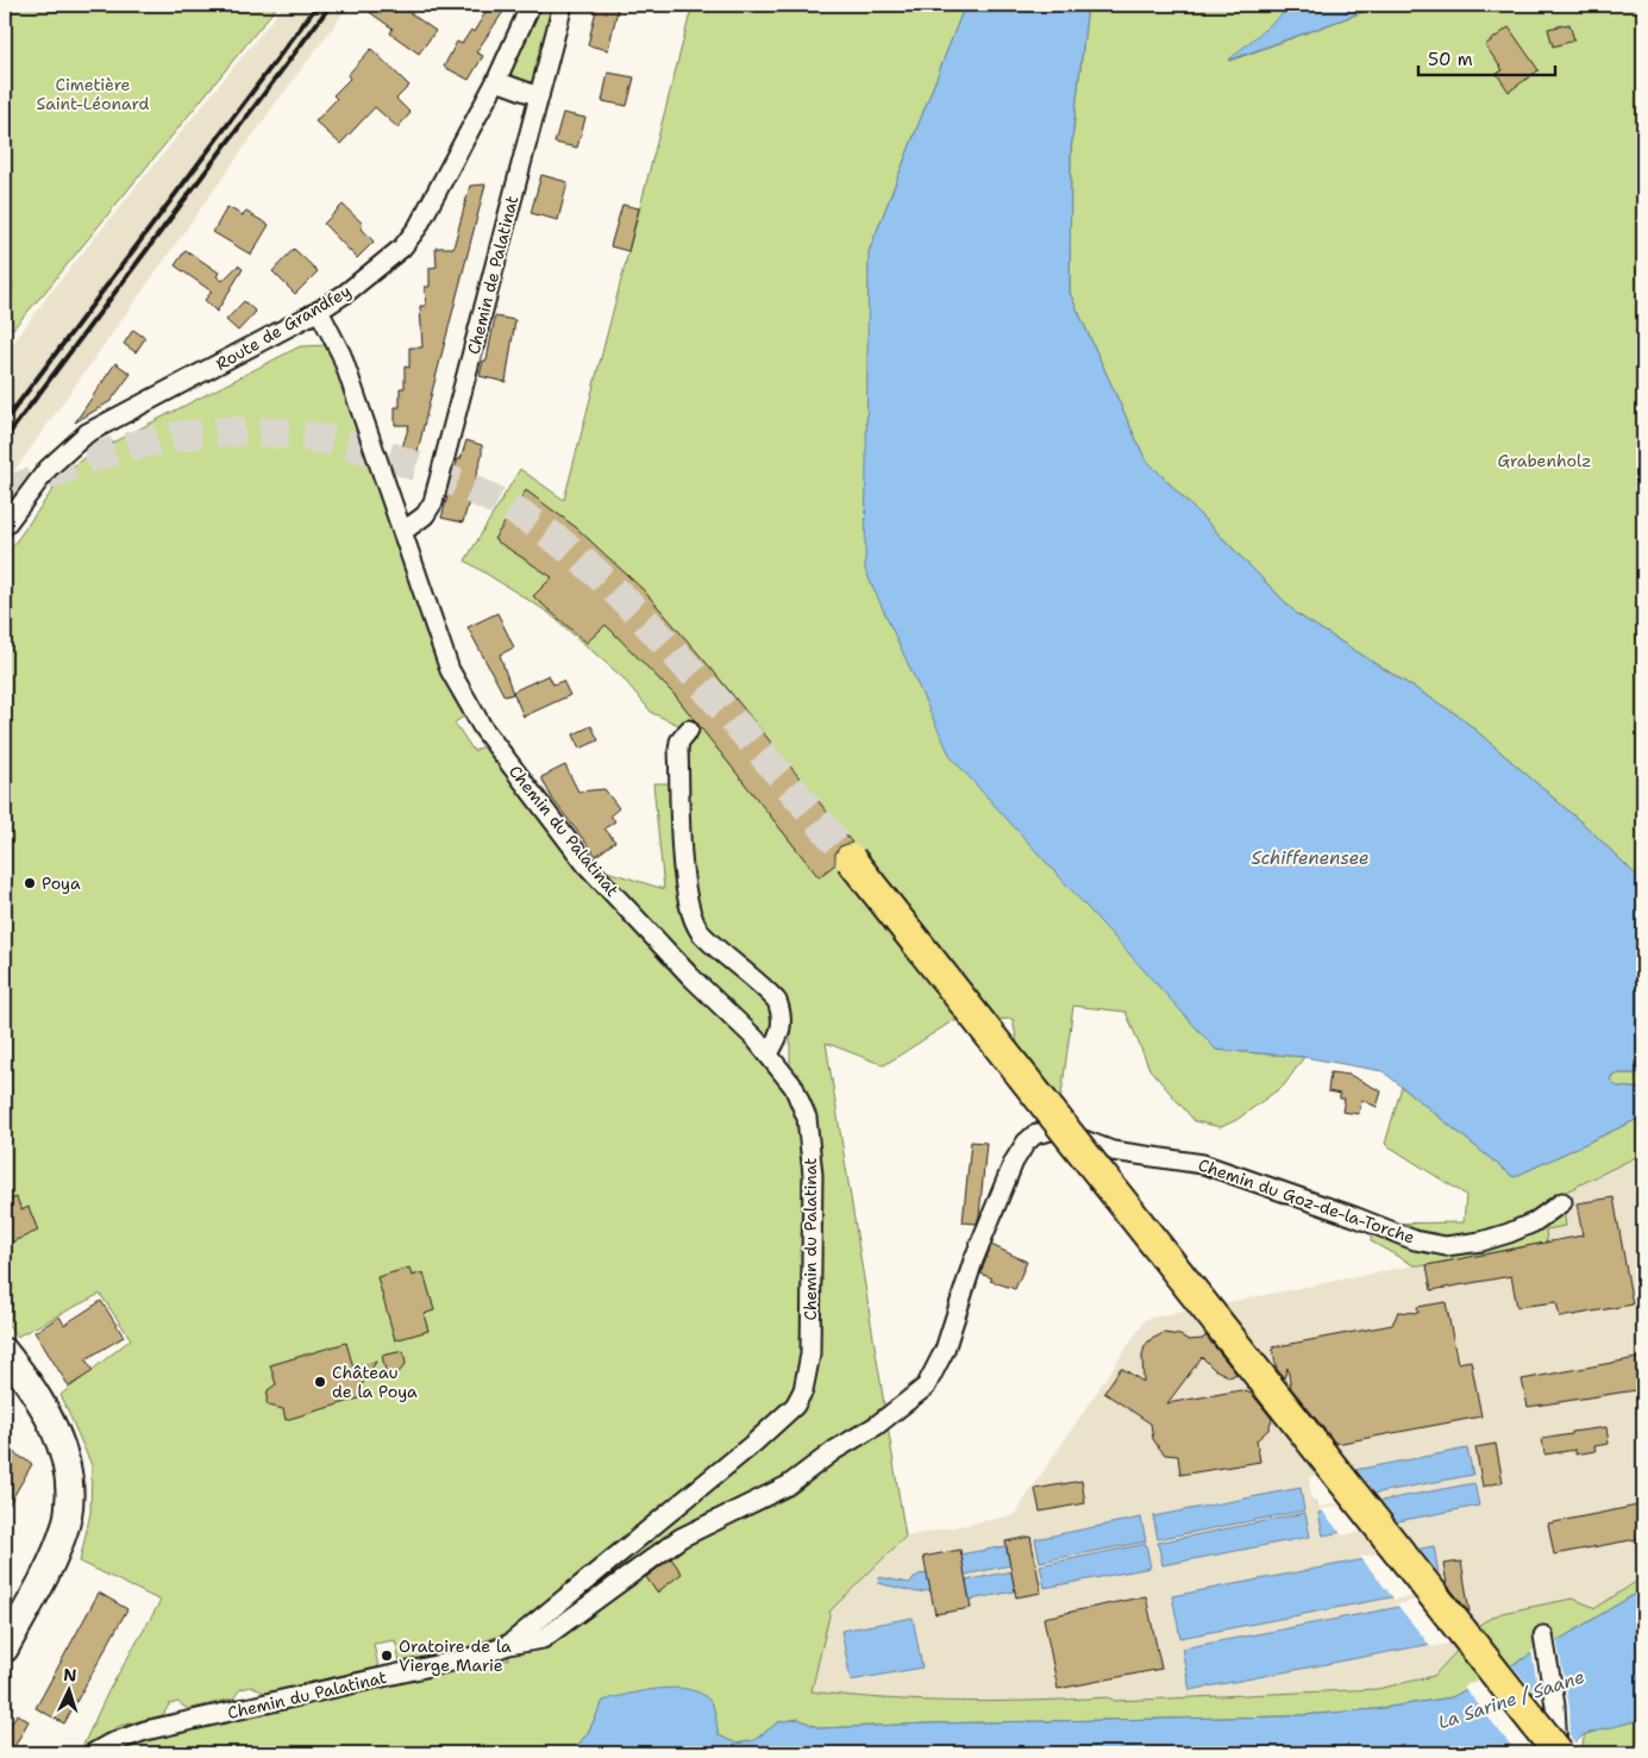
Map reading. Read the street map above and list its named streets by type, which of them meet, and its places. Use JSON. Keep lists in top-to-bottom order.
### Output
{
  "streets": {
    "street": [
      "Chemin de Palatinat",
      "Route de Grandfey",
      "Chemin du Palatinat",
      "Chemin du Goz-de-la-Torche"
    ]
  },
  "crossings": [
    ["Chemin de Palatinat", "Chemin du Palatinat"],
    ["Route de Grandfey", "Chemin du Palatinat"],
    ["Chemin du Palatinat", "Chemin du Goz-de-la-Torche"]
  ],
  "water": ["Schiffenensee", "La Sarine / Saane"],
  "parks": ["Cimetière Saint-Léonard", "Grabenholz"],
  "places": ["Poya", "Château de la Poya", "Oratoire de la Vierge Marie"],
  "scale_bar": "50 m",
  "north": "top"
}
